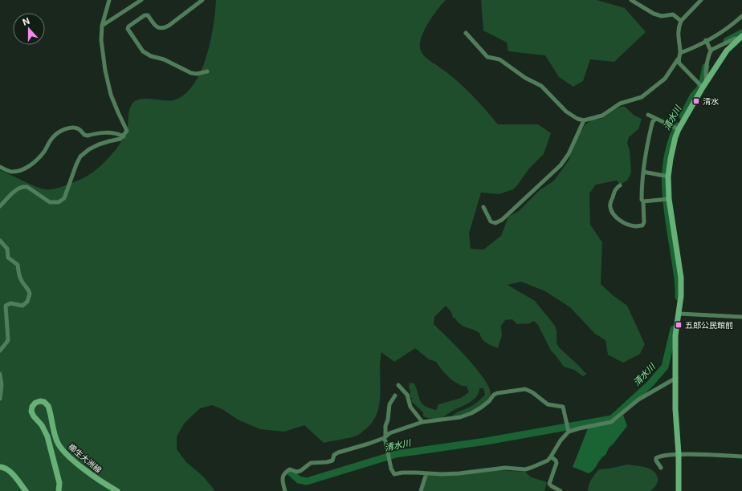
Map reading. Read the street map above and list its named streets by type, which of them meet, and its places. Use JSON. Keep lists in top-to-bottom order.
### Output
{
  "streets": {
    "street": ["櫛生大洲線"]
  },
  "water": ["清水川"],
  "places": {
    "transit": ["清水", "五郎公民館前"]
  },
  "north": "top"
}
